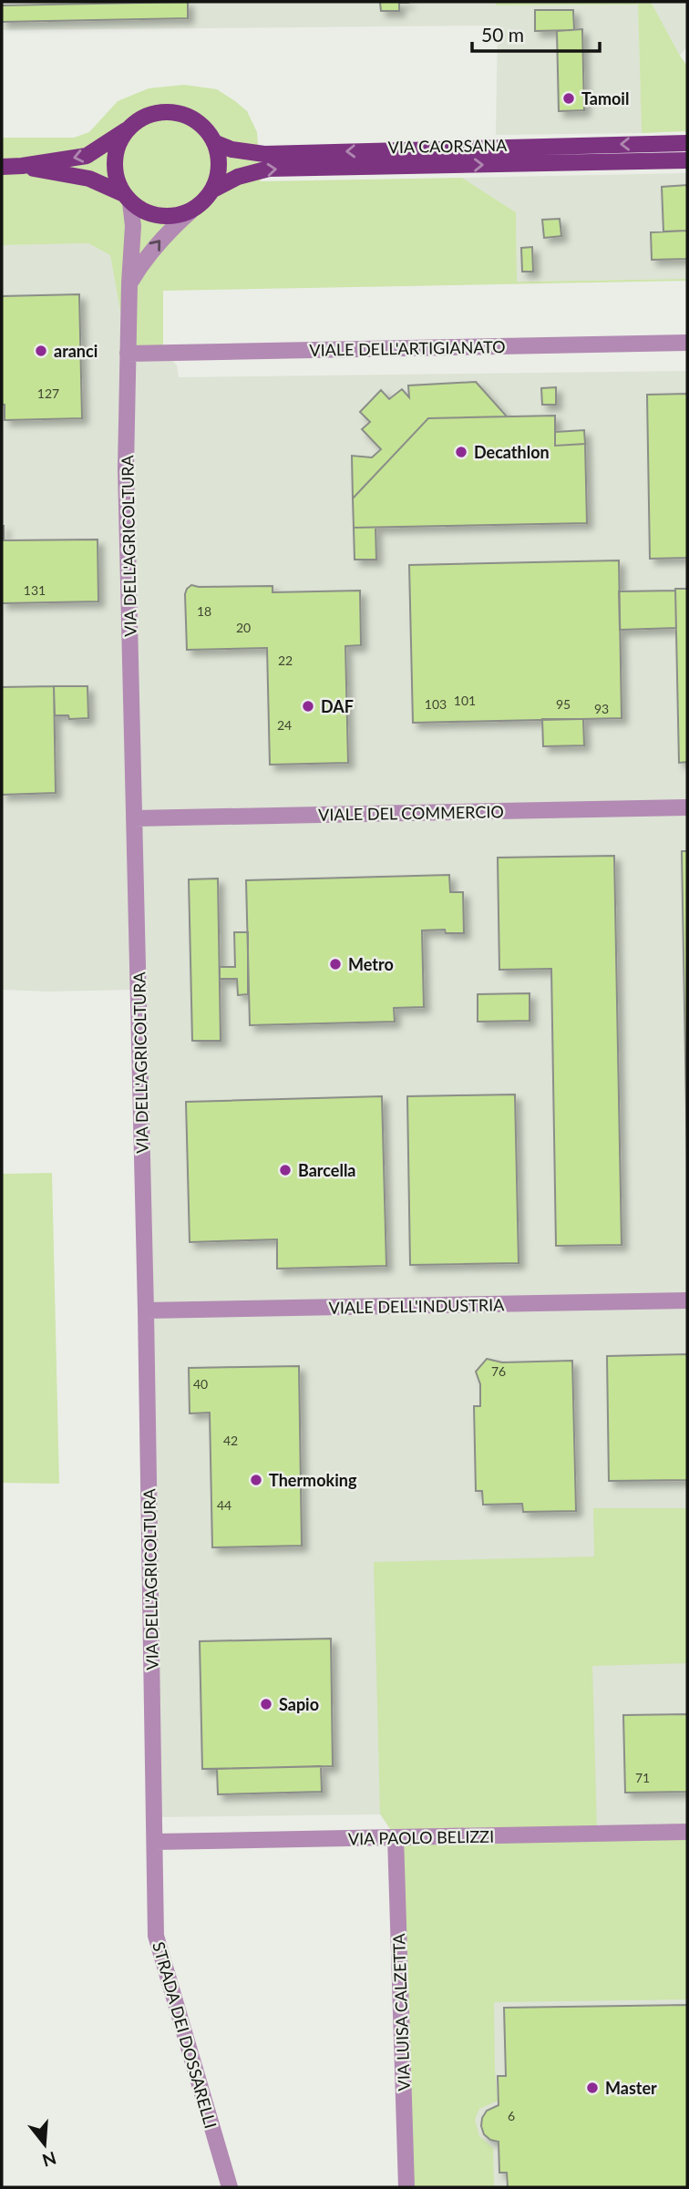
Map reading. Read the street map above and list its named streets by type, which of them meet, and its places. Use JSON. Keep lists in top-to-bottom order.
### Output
{
  "streets": {
    "main road": ["VIA CAORSANA"],
    "street": [
      "VIALE DELL'ARTIGIANATO",
      "VIA DELL'AGRICOLTURA",
      "VIALE DEL COMMERCIO",
      "VIALE DELL'INDUSTRIA",
      "VIA PAOLO BELIZZI",
      "VIA LUISA CALZETTA",
      "STRADA DEI DOSSARELLI"
    ]
  },
  "crossings": [
    ["VIA CAORSANA", "VIA DELL'AGRICOLTURA"],
    ["VIALE DELL'ARTIGIANATO", "VIA DELL'AGRICOLTURA"],
    ["VIA DELL'AGRICOLTURA", "VIALE DEL COMMERCIO"],
    ["VIA DELL'AGRICOLTURA", "VIALE DELL'INDUSTRIA"],
    ["VIA DELL'AGRICOLTURA", "VIA PAOLO BELIZZI"],
    ["VIA DELL'AGRICOLTURA", "STRADA DEI DOSSARELLI"],
    ["VIA PAOLO BELIZZI", "VIA LUISA CALZETTA"],
    ["VIA PAOLO BELIZZI", "STRADA DEI DOSSARELLI"]
  ],
  "places": [
    "Tamoil",
    "aranci",
    "Decathlon",
    "DAF",
    "Metro",
    "Barcella",
    "Thermoking",
    "Sapio",
    "Master"
  ],
  "house_numbers": [
    "127",
    "131",
    "18",
    "20",
    "22",
    "101",
    "103",
    "95",
    "93",
    "24",
    "76",
    "40",
    "42",
    "44",
    "71",
    "6"
  ],
  "scale_bar": "50 m",
  "north": "bottom"
}
